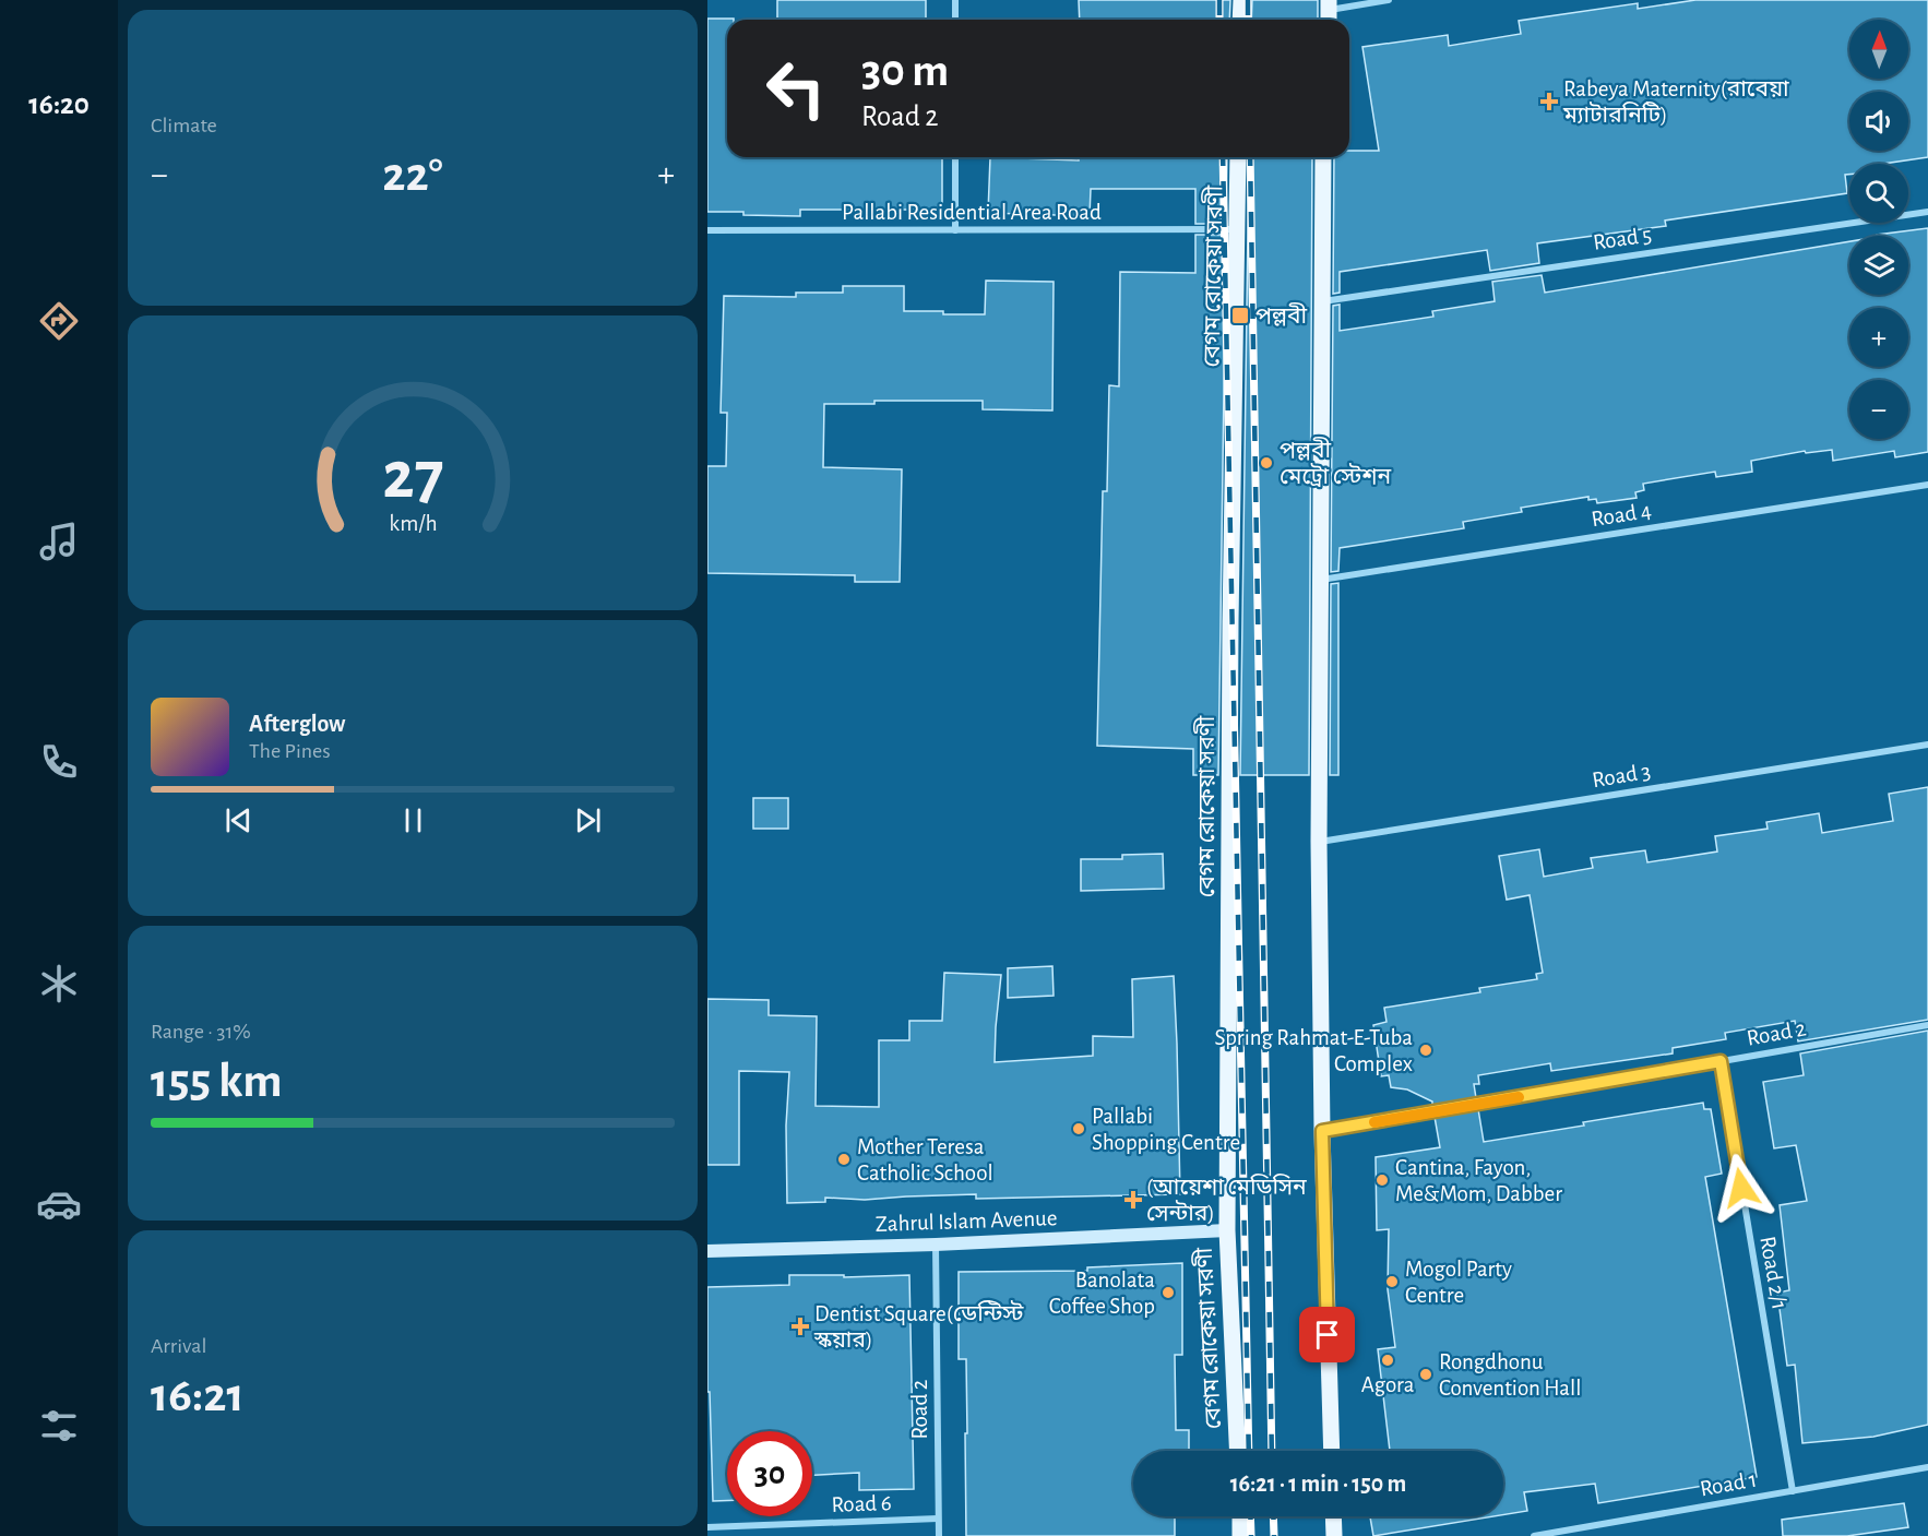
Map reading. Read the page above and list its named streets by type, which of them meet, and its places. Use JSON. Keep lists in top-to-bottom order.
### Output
{
  "streets": {
    "main road": ["বেগম রোকেয়া সরণী"],
    "street": [
      "Pallabi Residential Area Road",
      "Road 5",
      "Road 4",
      "Road 3",
      "Road 2",
      "Zahrul Islam Avenue",
      "Road 2/1",
      "Road 1",
      "Road 6"
    ]
  },
  "crossings": [
    ["Pallabi Residential Area Road", "বেগম রোকেয়া সরণী"],
    ["বেগম রোকেয়া সরণী", "Zahrul Islam Avenue"],
    ["Road 2", "Zahrul Islam Avenue"],
    ["Road 2", "Road 2/1"],
    ["Road 2", "Road 6"],
    ["Road 2/1", "Road 1"]
  ],
  "places": {
    "health": ["Rabeya Maternity(রাবেয়া ম্যাটারনিটি)", "(আয়েশা মেডিসিন সেন্টার)", "Dentist Square(ডেন্টিস্ট স্কয়ার)"],
    "transit": ["পল্লবী"],
    "other": [
      "পল্লবী মেট্রো স্টেশন",
      "Spring Rahmat-E-Tuba Complex",
      "Pallabi Shopping Centre",
      "Mother Teresa Catholic School",
      "Cantina, Fayon, Me&Mom, Dabber",
      "Mogol Party Centre",
      "Banolata Coffee Shop",
      "Agora",
      "Rongdhonu Convention Hall"
    ]
  },
  "north": "top",
  "page": {
    "tabs": "16:20",
    "tile": [
      "Climate",
      ["Range · 31%", "155 km"],
      ["Arrival", "16:21"]
    ],
    "map_buttons": ["+", "−"],
    "turn": ["30 m", "Road 2"],
    "heat": ["−", "22°", "+"],
    "song": ["Afterglow", "The Pines"],
    "limit": "30",
    "trip": "16:21 · 1 min · 150 m",
    "gauge": ["27", "km/h"]
  }
}
